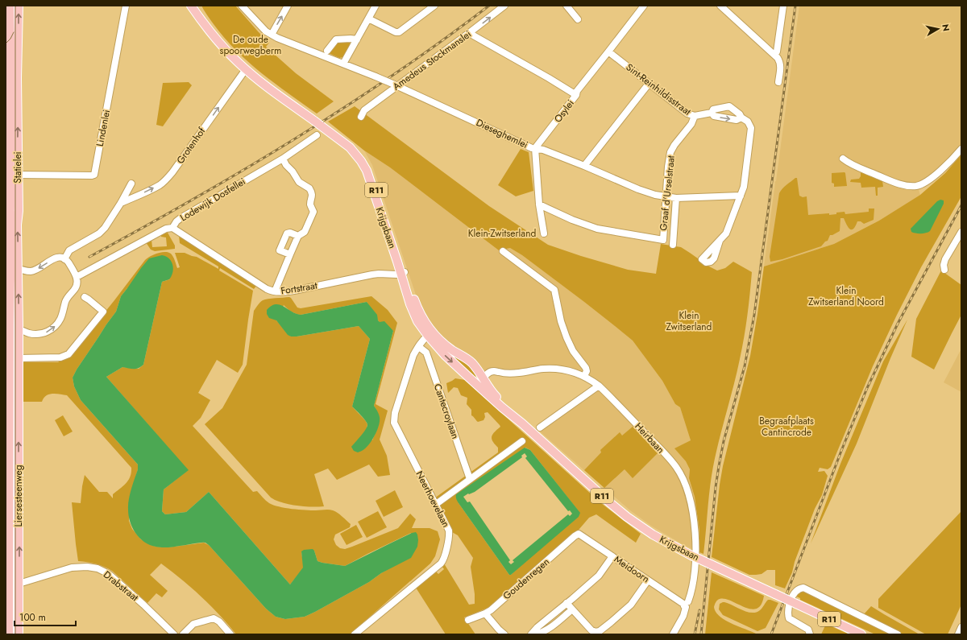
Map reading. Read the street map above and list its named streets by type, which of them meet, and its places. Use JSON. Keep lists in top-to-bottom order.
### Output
{
  "streets": {
    "main road": [
      "Statielei",
      "R11",
      "Krijgsbaan",
      "Liersesteenweg"
    ],
    "street": [
      "Amedeus Stockmanslei",
      "Sint-Reinhildisstraat",
      "Osylei",
      "Lindenlei",
      "Dieseghemlei",
      "Grotenhof",
      "Graaf d'Urselstraat",
      "Lodewijk Dosfellei",
      "Fortstraat",
      "Cantecroylaan",
      "Heirbaan",
      "Neerhoevelaan",
      "Meidoorn",
      "Goudenregen",
      "Drabstraat"
    ]
  },
  "crossings": [
    ["Amedeus Stockmanslei", "Dieseghemlei"],
    ["Sint-Reinhildisstraat", "Osylei"],
    ["Sint-Reinhildisstraat", "Graaf d'Urselstraat"],
    ["Osylei", "Dieseghemlei"],
    ["Lindenlei", "Statielei"],
    ["Dieseghemlei", "Graaf d'Urselstraat"],
    ["Grotenhof", "Krijgsbaan"],
    ["Statielei", "Liersesteenweg"],
    ["Lodewijk Dosfellei", "Fortstraat"],
    ["Krijgsbaan", "Fortstraat"],
    ["Krijgsbaan", "Heirbaan"],
    ["Krijgsbaan", "Neerhoevelaan"],
    ["Cantecroylaan", "Neerhoevelaan"],
    ["Heirbaan", "Meidoorn"],
    ["Liersesteenweg", "Drabstraat"],
    ["Meidoorn", "Goudenregen"]
  ],
  "one_way": ["Grotenhof"],
  "parks": [
    "De oude spoorwegberm",
    "Klein-Zwitserland",
    "Klein Zwitserland Noord",
    "Klein Zwitserland",
    "Begraafplaats Cantincrode"
  ],
  "scale_bar": "100 m",
  "north": "right"
}
